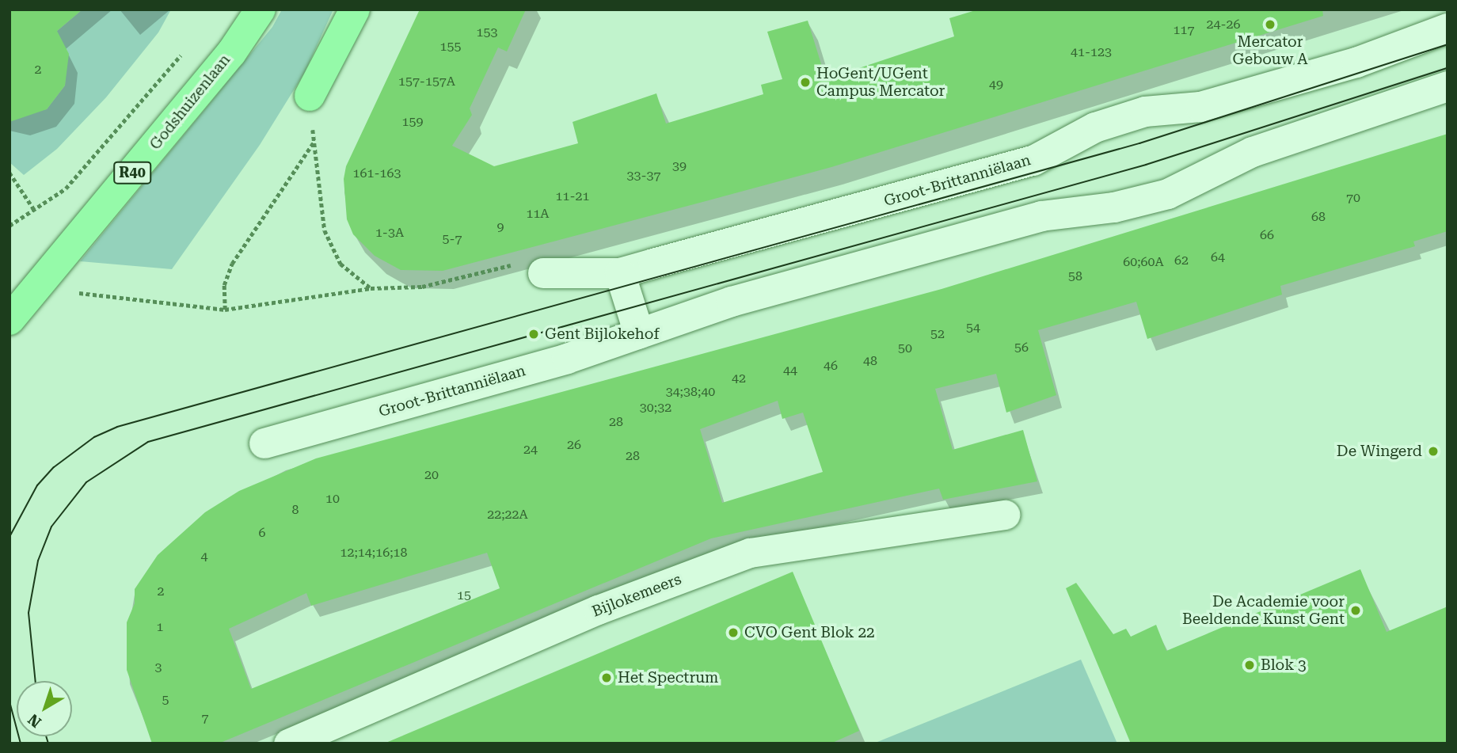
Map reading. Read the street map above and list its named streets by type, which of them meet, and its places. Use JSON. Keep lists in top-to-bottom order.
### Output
{
  "streets": {
    "main road": ["Godshuizenlaan", "R40"],
    "street": ["Groot-Brittanniëlaan", "Bijlokemeers"]
  },
  "places": [
    "Mercator Gebouw A",
    "HoGent/UGent Campus Mercator",
    "Gent Bijlokehof",
    "De Wingerd",
    "De Academie voor Beeldende Kunst Gent",
    "CVO Gent Blok 22",
    "Blok 3",
    "Het Spectrum"
  ],
  "house_numbers": [
    "24-26",
    "117",
    "153",
    "155",
    "41-123",
    "2",
    "157-157A",
    "49",
    "159",
    "39",
    "161-163",
    "33-37",
    "11-21",
    "70",
    "11A",
    "68",
    "9",
    "1-3A",
    "66",
    "5-7",
    "64",
    "62",
    "60;60A",
    "58",
    "54",
    "52",
    "56",
    "50",
    "48",
    "46",
    "44",
    "42",
    "34;38;40",
    "30;32",
    "28",
    "26",
    "24",
    "28",
    "20",
    "10",
    "8",
    "22;22A",
    "6",
    "12;14;16;18",
    "4",
    "2",
    "15",
    "1",
    "3",
    "5",
    "7"
  ],
  "north": "bottom left"
}
